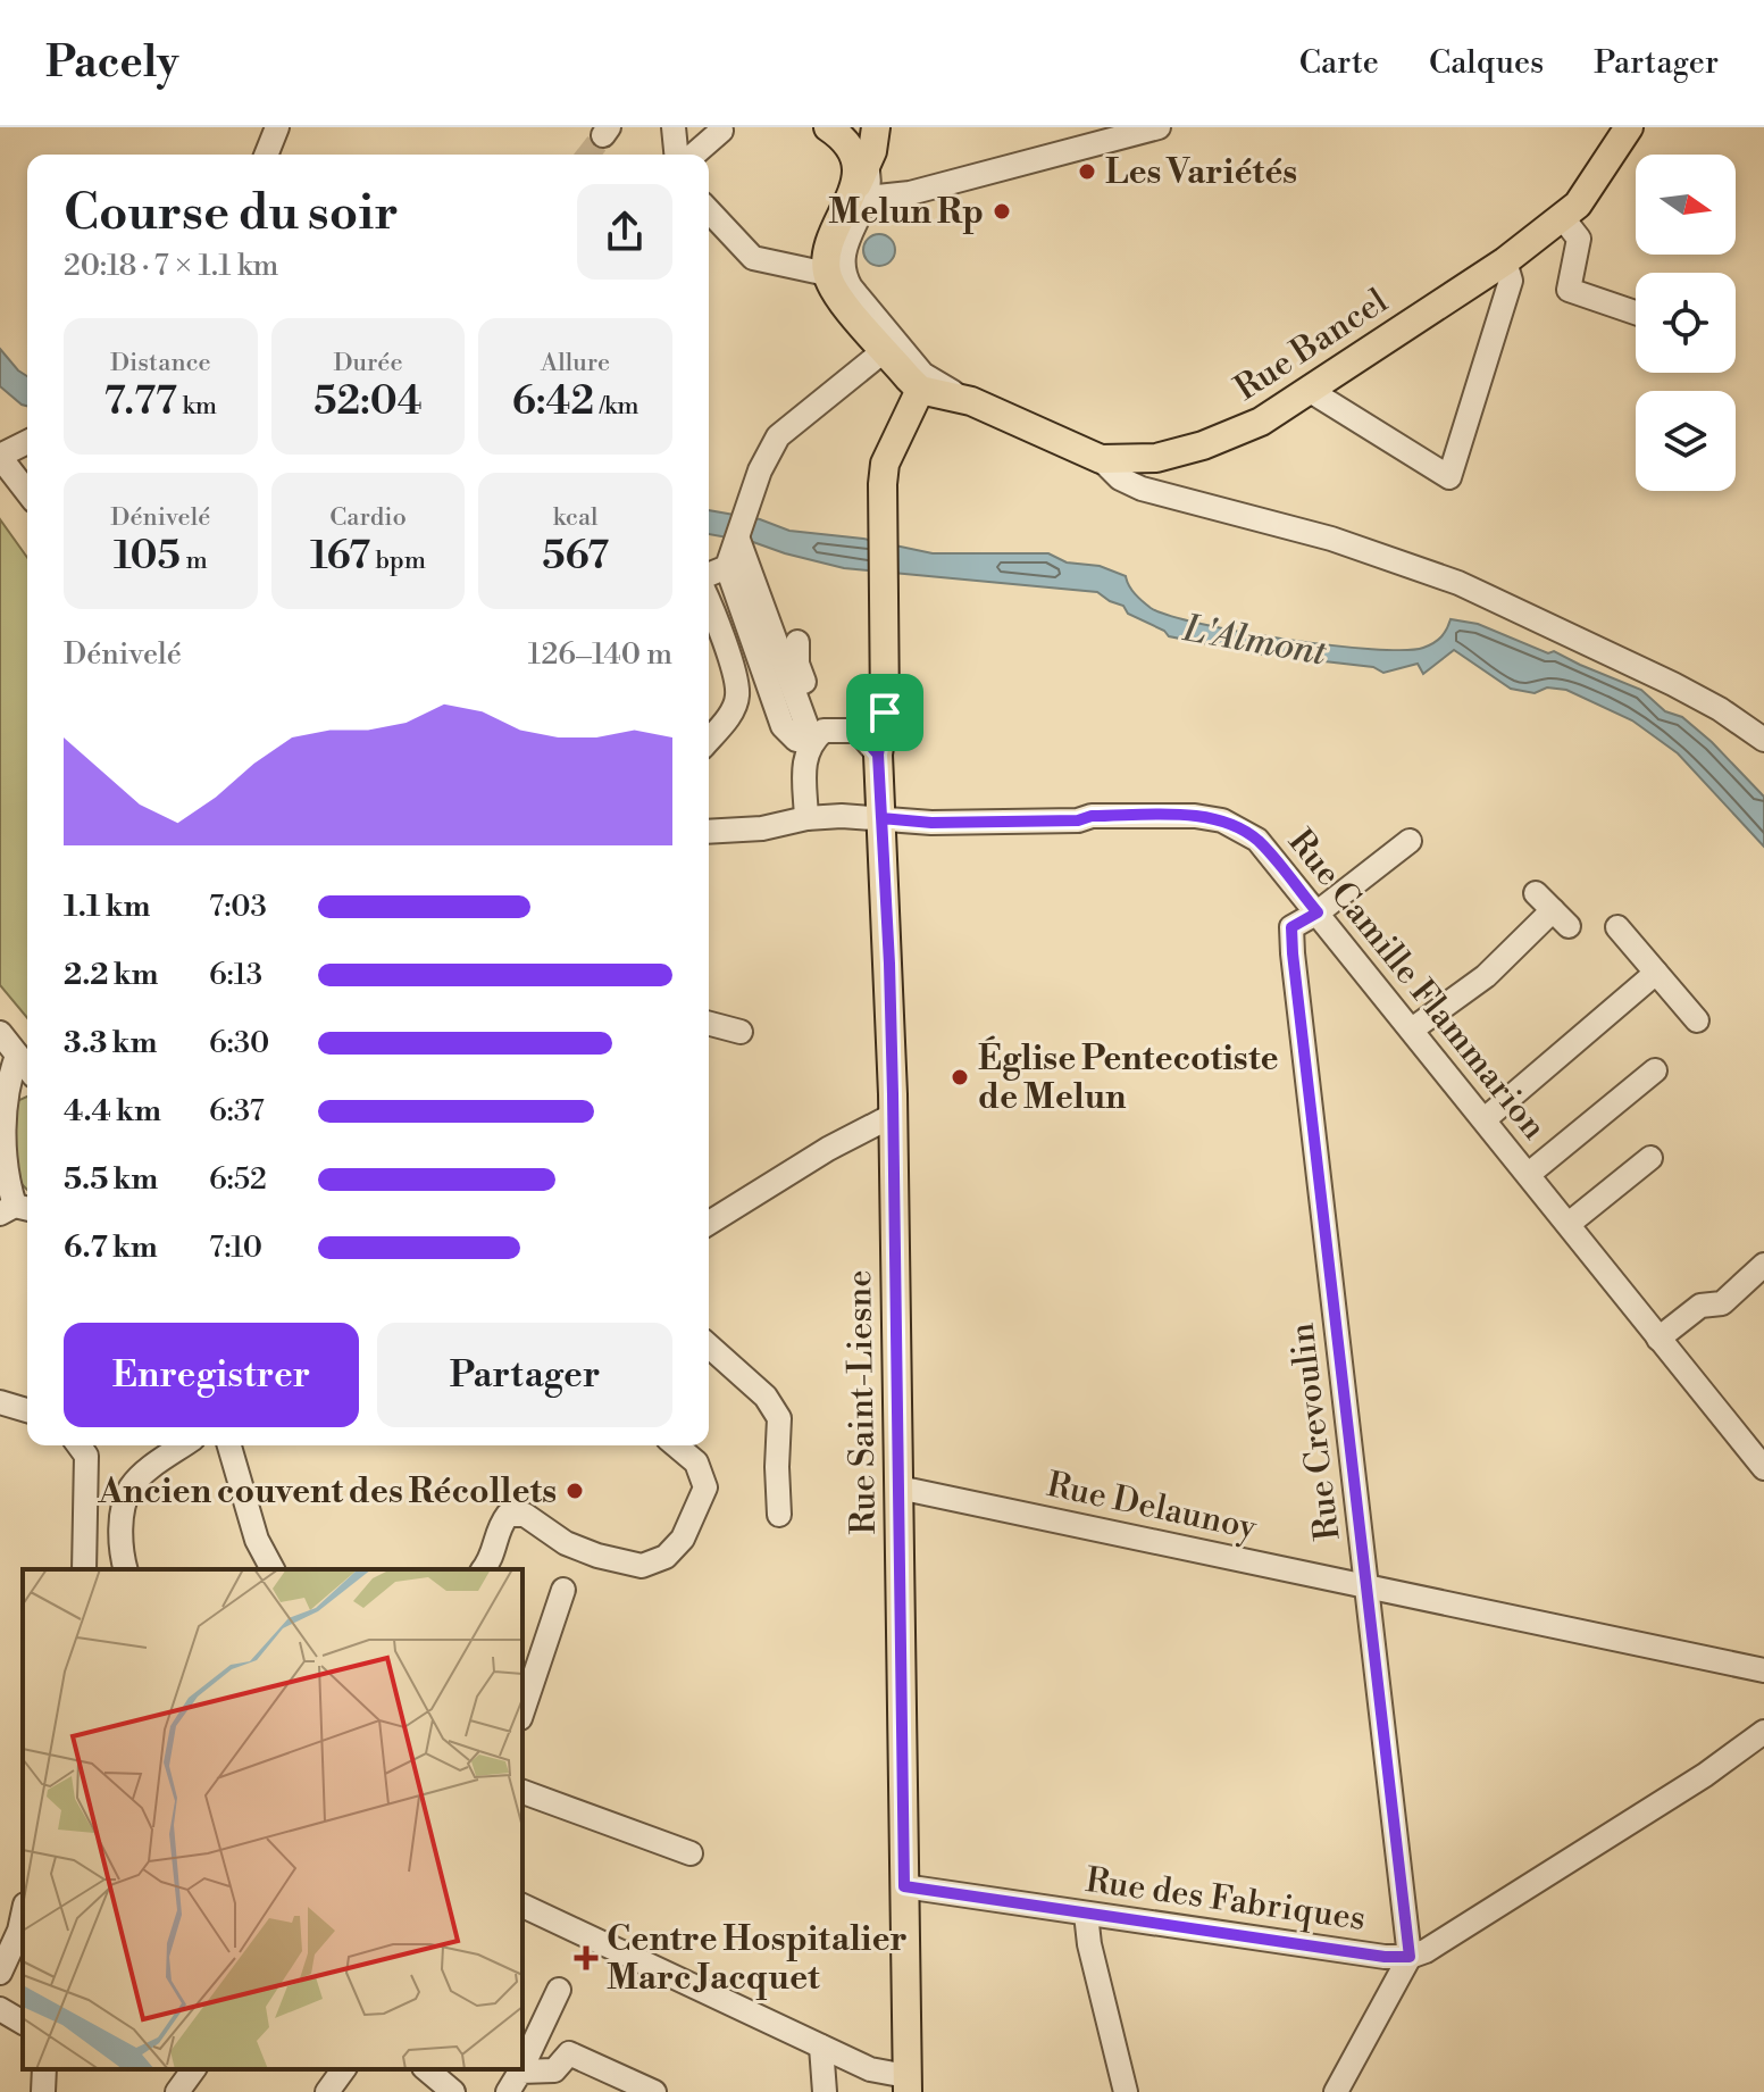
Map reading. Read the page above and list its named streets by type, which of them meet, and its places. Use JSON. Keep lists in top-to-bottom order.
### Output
{
  "streets": {
    "main road": ["Rue Bancel", "Rue Saint-Liesne"],
    "street": [
      "Rue Camille Flammarion",
      "Rue Crevoulin",
      "Rue Delaunoy",
      "Rue des Fabriques"
    ]
  },
  "crossings": [
    ["Rue Bancel", "Rue Saint-Liesne"],
    ["Rue Camille Flammarion", "Rue Saint-Liesne"],
    ["Rue Camille Flammarion", "Rue Crevoulin"],
    ["Rue Saint-Liesne", "Rue Delaunoy"],
    ["Rue Saint-Liesne", "Rue des Fabriques"],
    ["Rue Crevoulin", "Rue Delaunoy"],
    ["Rue Crevoulin", "Rue des Fabriques"]
  ],
  "water": ["L'Almont"],
  "places": {
    "other": [
      "Les Variétés",
      "Melun Rp",
      "Église Pentecotiste de Melun",
      "Ancien couvent des Récollets"
    ],
    "health": ["Centre Hospitalier Marc Jacquet"]
  },
  "north": "right",
  "page": {
    "header": "Pacely",
    "nav": ["Carte", "Calques", "Partager"],
    "heading": ["Course du soir", "20:18 · 7 × 1.1 km"],
    "stats": [
      ["Distance", "7.77 km"],
      ["Durée", "52:04"],
      ["Allure", "6:42 /km"],
      ["Dénivelé", "105 m"],
      ["Cardio", "167 bpm"],
      ["kcal", "567"]
    ],
    "chart": ["Dénivelé", "126–140 m"],
    "list": [
      {
        "name": "1.1 km",
        "note": "7:03"
      },
      {
        "name": "2.2 km",
        "note": "6:13"
      },
      {
        "name": "3.3 km",
        "note": "6:30"
      },
      {
        "name": "4.4 km",
        "note": "6:37"
      },
      {
        "name": "5.5 km",
        "note": "6:52"
      },
      {
        "name": "6.7 km",
        "note": "7:10"
      }
    ],
    "buttons": ["Enregistrer", "Partager"]
  }
}
